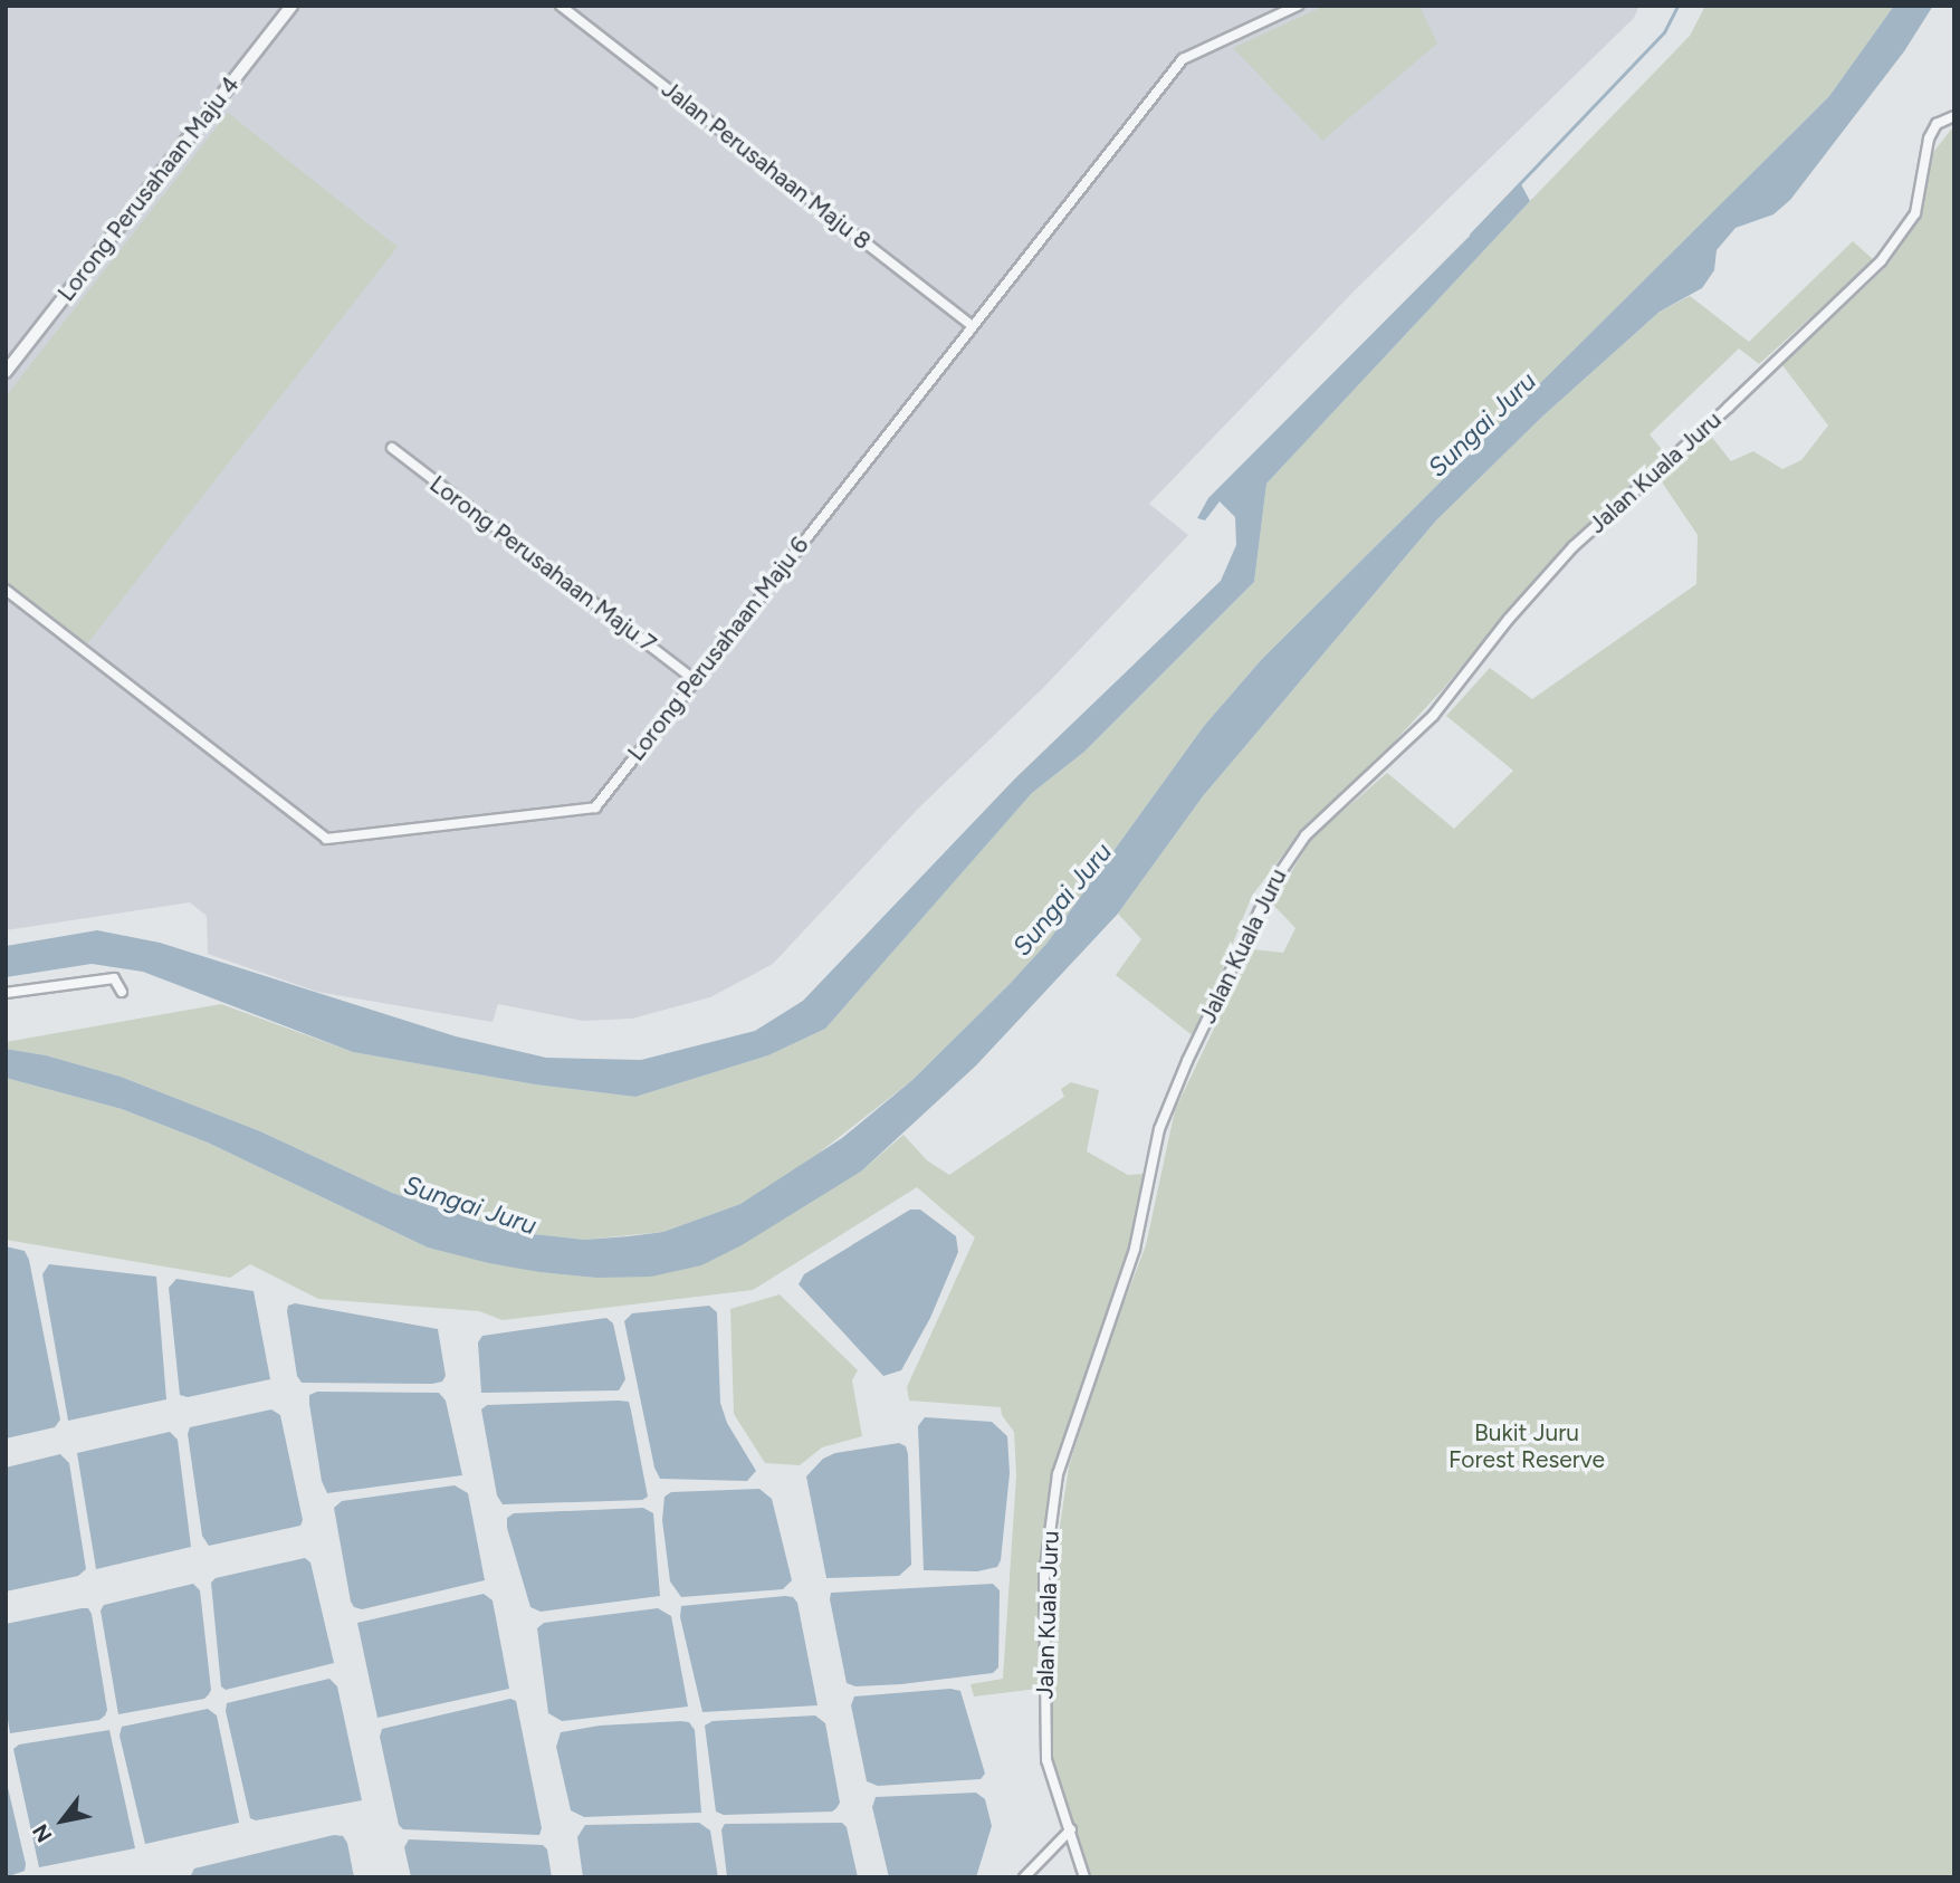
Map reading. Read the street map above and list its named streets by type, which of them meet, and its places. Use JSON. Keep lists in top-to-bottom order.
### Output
{
  "streets": {
    "street": [
      "Jalan Perusahaan Maju 8",
      "Lorong Perusahaan Maju 4",
      "Jalan Kuala Juru",
      "Lorong Perusahaan Maju 7",
      "Lorong Perusahaan Maju 6"
    ]
  },
  "crossings": [
    ["Jalan Perusahaan Maju 8", "Lorong Perusahaan Maju 6"],
    ["Lorong Perusahaan Maju 7", "Lorong Perusahaan Maju 6"]
  ],
  "water": ["Sungai Juru"],
  "parks": ["Bukit Juru Forest Reserve"],
  "north": "bottom left"
}
